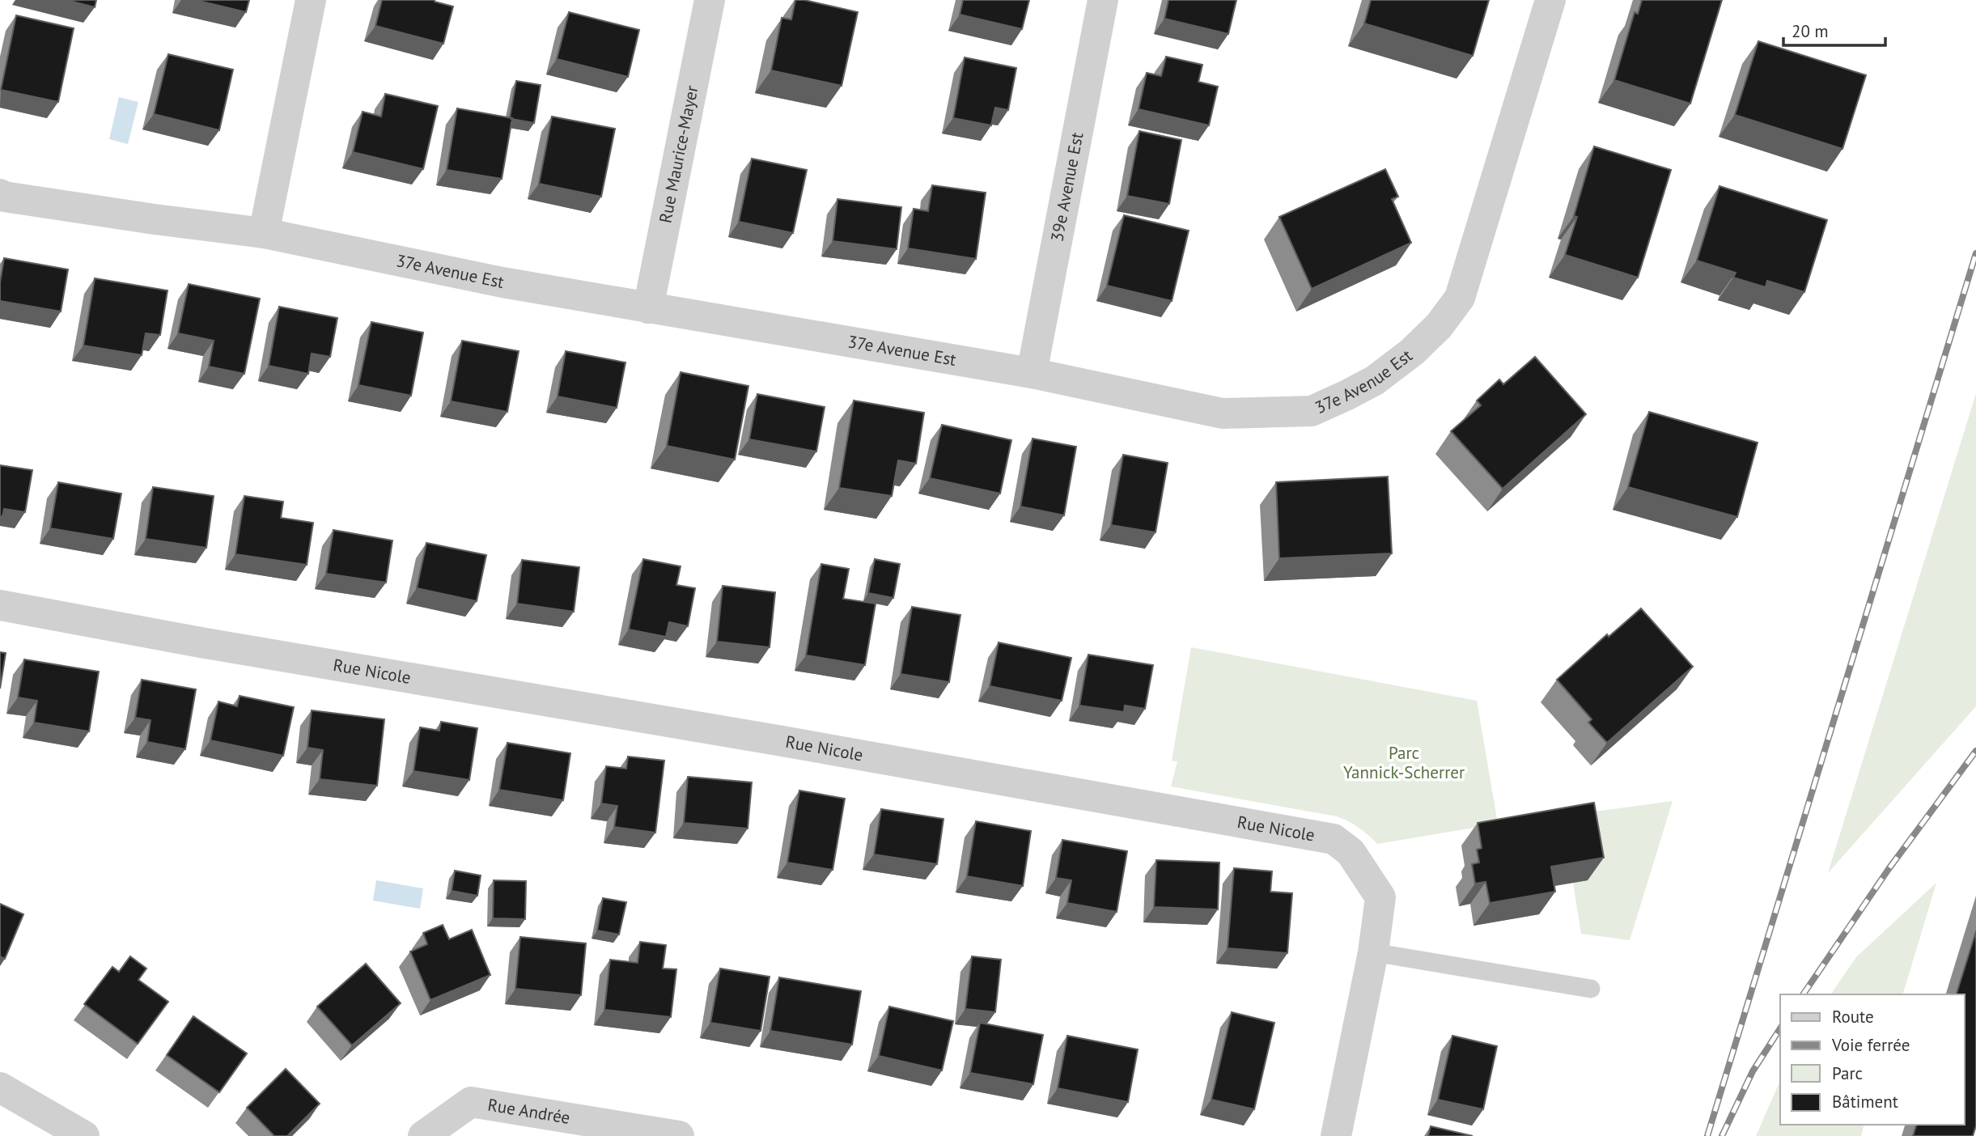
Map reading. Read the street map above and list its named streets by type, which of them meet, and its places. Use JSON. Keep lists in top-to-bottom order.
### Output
{
  "streets": {
    "street": [
      "Rue Maurice-Mayer",
      "39e Avenue Est",
      "37e Avenue Est",
      "Rue Nicole",
      "Rue Andrée"
    ]
  },
  "crossings": [
    ["Rue Maurice-Mayer", "37e Avenue Est"],
    ["39e Avenue Est", "37e Avenue Est"]
  ],
  "parks": ["Parc Yannick-Scherrer"],
  "legend": [
    "Route",
    "Voie ferrée",
    "Parc",
    "Bâtiment"
  ],
  "scale_bar": "20 m"
}
